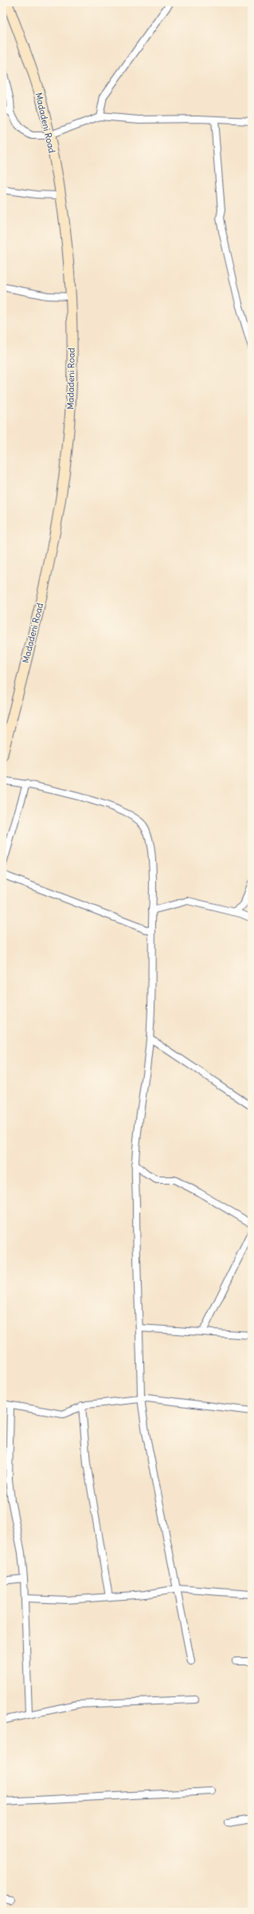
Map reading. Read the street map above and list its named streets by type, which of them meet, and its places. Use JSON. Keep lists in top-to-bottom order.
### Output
{
  "streets": {
    "street": ["Madadeni Road"]
  }
}
